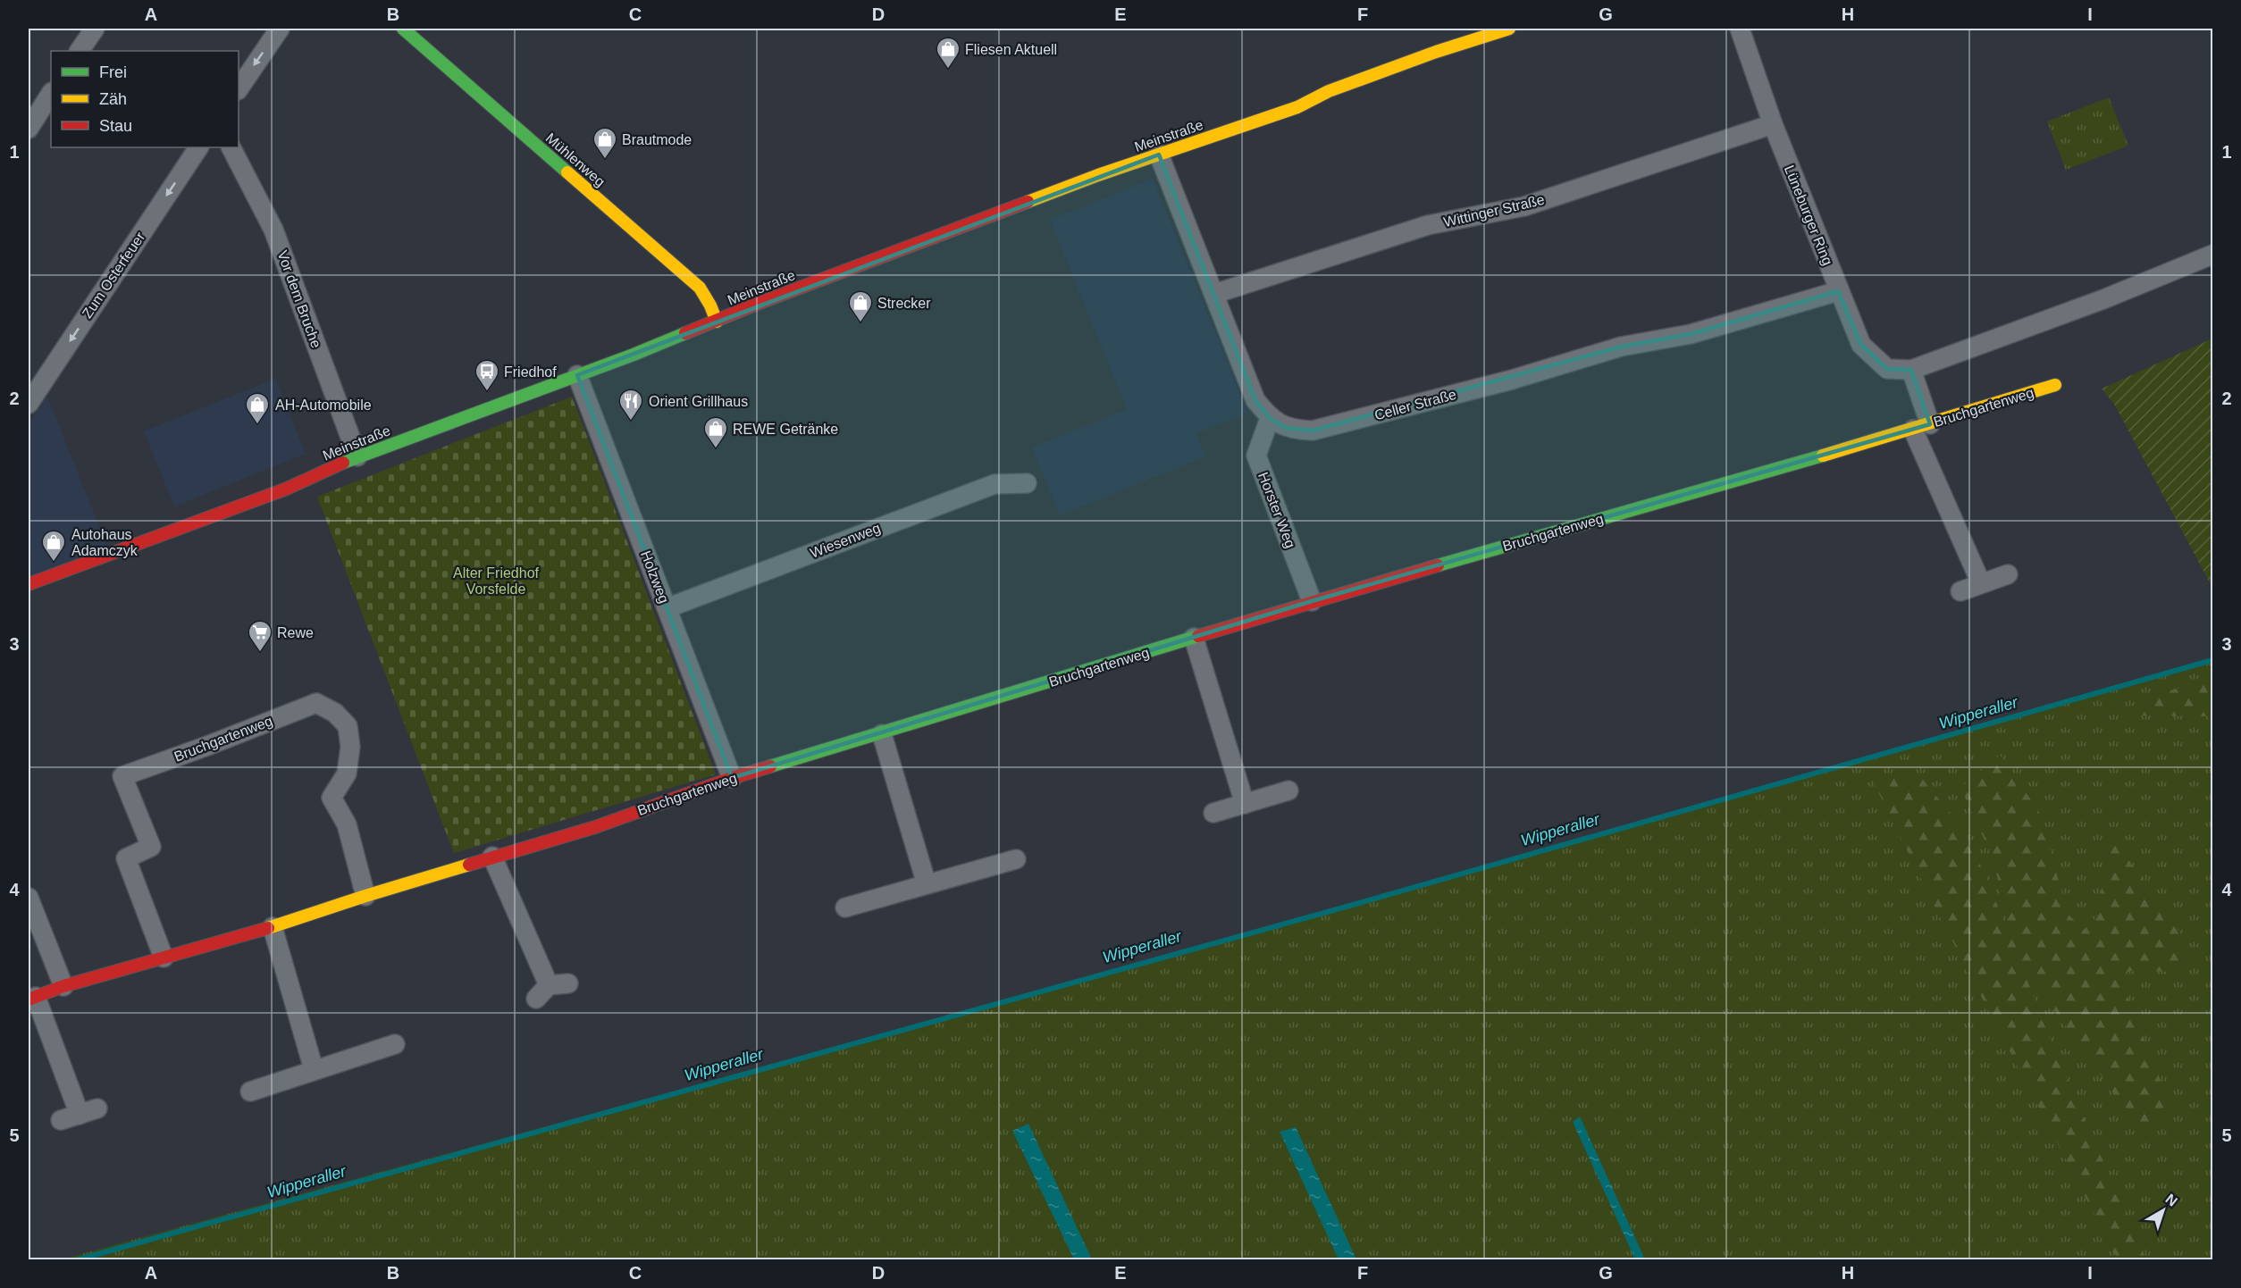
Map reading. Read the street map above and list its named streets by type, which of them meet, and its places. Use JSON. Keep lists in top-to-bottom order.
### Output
{
  "streets": {
    "street": [
      "Meinstraße",
      "Mühlenweg",
      "Wittinger Straße",
      "Lüneburger Ring",
      "Zum Osterfeuer",
      "Vor dem Bruche",
      "Celler Straße",
      "Bruchgartenweg",
      "Horster Weg",
      "Wiesenweg",
      "Holzweg"
    ]
  },
  "crossings": [
    ["Meinstraße", "Mühlenweg"],
    ["Meinstraße", "Vor dem Bruche"],
    ["Meinstraße", "Celler Straße"],
    ["Meinstraße", "Holzweg"],
    ["Wittinger Straße", "Lüneburger Ring"],
    ["Wittinger Straße", "Celler Straße"],
    ["Lüneburger Ring", "Celler Straße"],
    ["Celler Straße", "Horster Weg"],
    ["Bruchgartenweg", "Horster Weg"],
    ["Bruchgartenweg", "Holzweg"],
    ["Wiesenweg", "Holzweg"]
  ],
  "one_way": ["Zum Osterfeuer"],
  "water": ["Wipperaller"],
  "parks": ["Alter Friedhof Vorsfelde"],
  "places": {
    "shop": [
      "Fliesen Aktuell",
      "Brautmode",
      "Strecker",
      "AH-Automobile",
      "REWE Getränke",
      "Autohaus Adamczyk"
    ],
    "bus stop": ["Friedhof"],
    "restaurant": ["Orient Grillhaus"],
    "supermarket": ["Rewe"]
  },
  "legend": ["Frei", "Zäh", "Stau"],
  "north": "top right",
  "grid": {
    "columns": [
      "A",
      "B",
      "C",
      "D",
      "E",
      "F",
      "G",
      "H",
      "I"
    ],
    "rows": [
      "1",
      "2",
      "3",
      "4",
      "5"
    ]
  }
}
